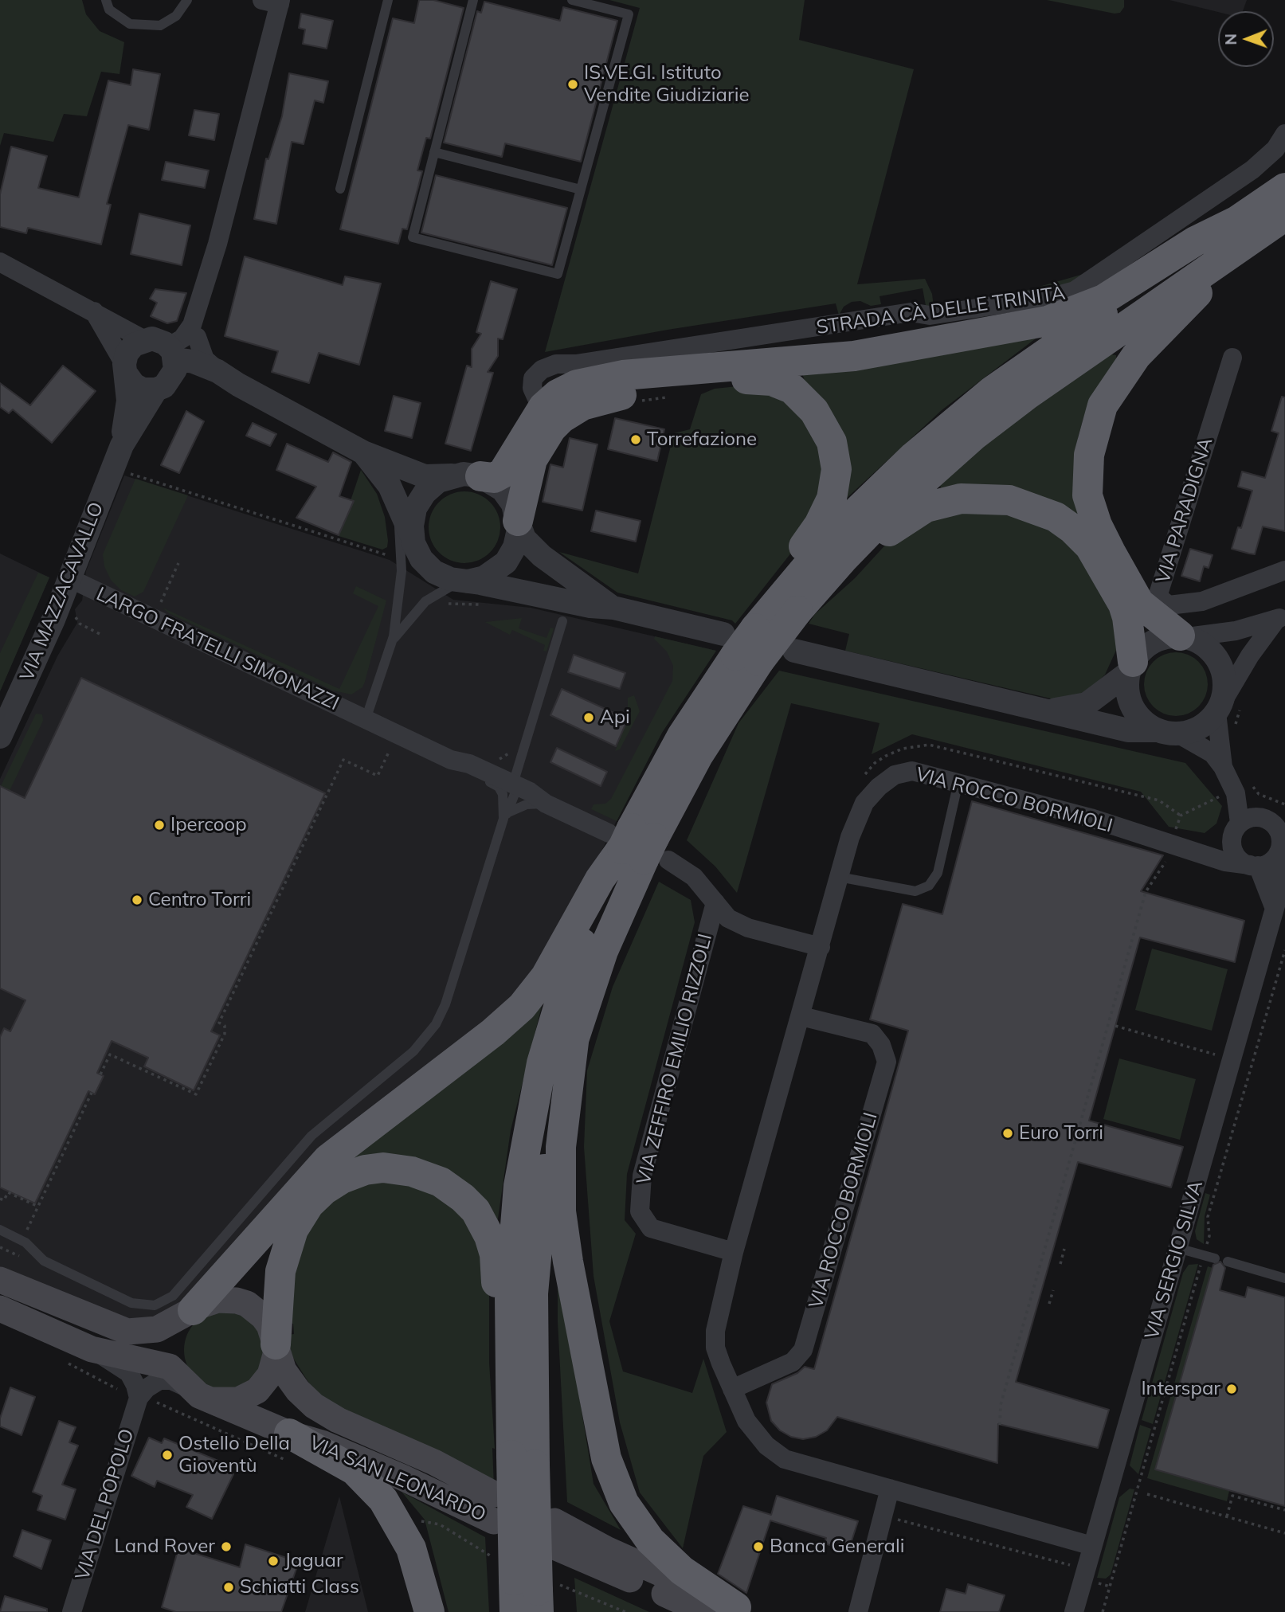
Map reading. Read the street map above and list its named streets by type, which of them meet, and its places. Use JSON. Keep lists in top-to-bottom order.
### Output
{
  "streets": {
    "main road": ["VIA SAN LEONARDO"],
    "street": [
      "STRADA CÀ DELLE TRINITÀ",
      "VIA PARADIGNA",
      "VIA MAZZACAVALLO",
      "LARGO FRATELLI SIMONAZZI",
      "VIA ROCCO BORMIOLI",
      "VIA ZEFFIRO EMILIO RIZZOLI",
      "VIA SERGIO SILVA",
      "VIA DEL POPOLO"
    ]
  },
  "crossings": [
    ["VIA MAZZACAVALLO", "LARGO FRATELLI SIMONAZZI"],
    ["LARGO FRATELLI SIMONAZZI", "VIA ROCCO BORMIOLI"],
    ["LARGO FRATELLI SIMONAZZI", "VIA ZEFFIRO EMILIO RIZZOLI"],
    ["VIA ROCCO BORMIOLI", "VIA ZEFFIRO EMILIO RIZZOLI"],
    ["VIA ROCCO BORMIOLI", "VIA SERGIO SILVA"]
  ],
  "places": [
    "IS.VE.GI. Istituto Vendite Giudiziarie",
    "Torrefazione",
    "Api",
    "Ipercoop",
    "Centro Torri",
    "Euro Torri",
    "Interspar",
    "Ostello Della Gioventù",
    "Land Rover",
    "Banca Generali",
    "Jaguar",
    "Schiatti Class"
  ],
  "north": "left"
}
